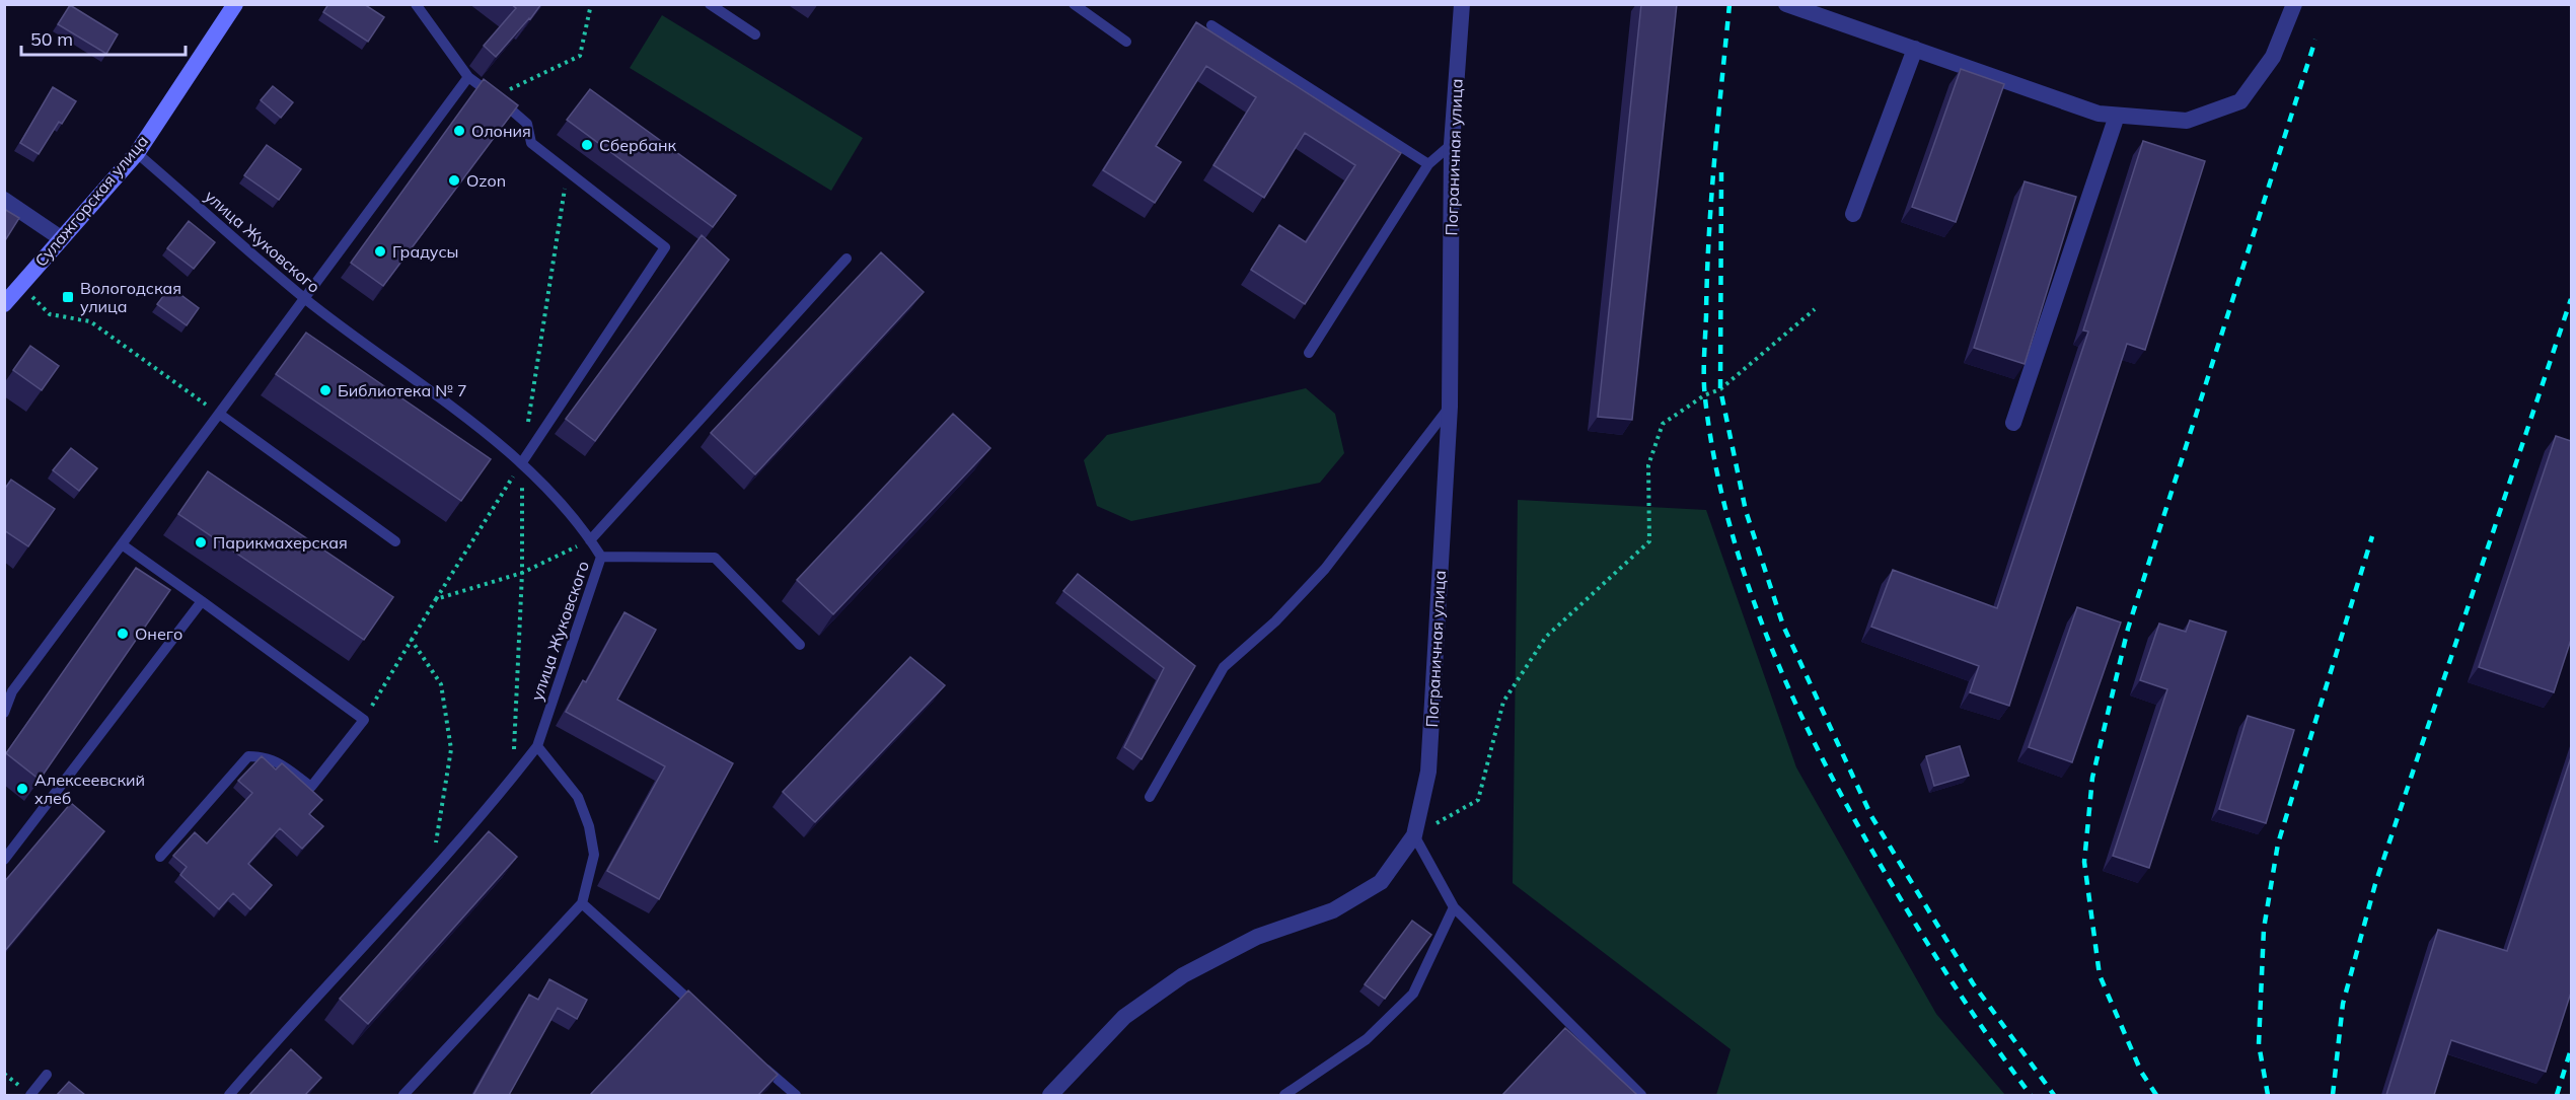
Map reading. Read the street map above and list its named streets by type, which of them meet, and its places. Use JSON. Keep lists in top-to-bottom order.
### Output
{
  "streets": {
    "main road": ["Сулажгорская улица"],
    "street": ["Пограничная улица"],
    "lane": ["улица Жуковского"]
  },
  "crossings": [
    ["Сулажгорская улица", "улица Жуковского"]
  ],
  "places": {
    "other": [
      "Олония",
      "Сбербанк",
      "Ozon",
      "Градусы",
      "Библиотека № 7",
      "Парикмахерская",
      "Онего",
      "Алексеевский хлеб"
    ],
    "transit": ["Вологодская улица"]
  },
  "scale_bar": "50 m"
}
